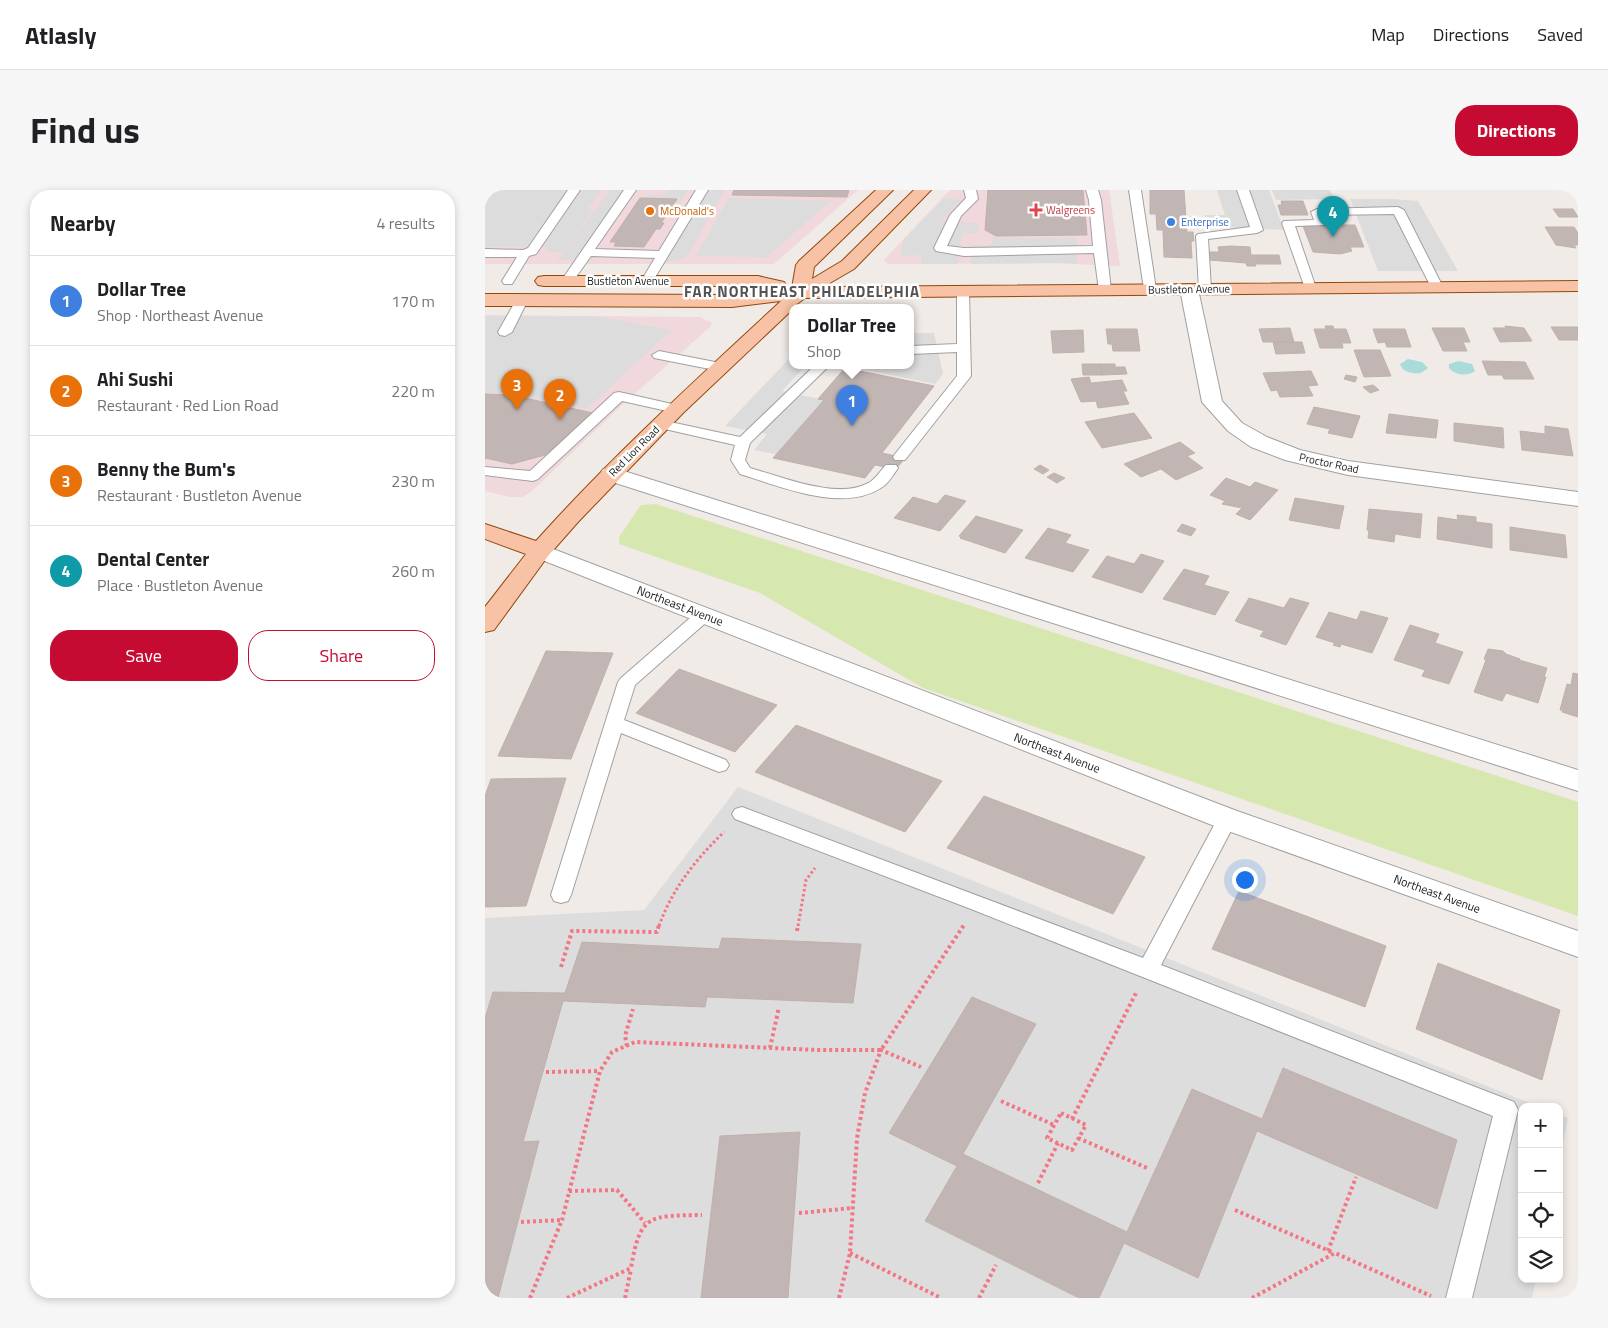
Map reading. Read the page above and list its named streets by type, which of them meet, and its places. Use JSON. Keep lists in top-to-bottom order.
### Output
{
  "streets": {
    "main road": ["Bustleton Avenue", "Red Lion Road"],
    "street": ["Proctor Road", "Northeast Avenue"]
  },
  "crossings": [
    ["Bustleton Avenue", "Red Lion Road"],
    ["Bustleton Avenue", "Proctor Road"],
    ["Red Lion Road", "Northeast Avenue"]
  ],
  "districts": ["FAR NORTHEAST PHILADELPHIA"],
  "places": {
    "health": ["Walgreens"],
    "other": ["McDonald's", "Enterprise"]
  },
  "page": {
    "header": "Atlasly",
    "nav": ["Map", "Directions", "Saved"],
    "title": "Find us",
    "buttons": [
      "Directions",
      ["Save", "Share"]
    ],
    "heading": ["Nearby", "4 results"],
    "pins": [
      "4",
      "3",
      "2",
      "1"
    ],
    "list": [
      {
        "mark": "1",
        "name": "Dollar Tree",
        "note": "Shop · Northeast Avenue",
        "value": "170 m"
      },
      {
        "mark": "2",
        "name": "Ahi Sushi",
        "note": "Restaurant · Red Lion Road",
        "value": "220 m"
      },
      {
        "mark": "3",
        "name": "Benny the Bum's",
        "note": "Restaurant · Bustleton Avenue",
        "value": "230 m"
      },
      {
        "mark": "4",
        "name": "Dental Center",
        "note": "Place · Bustleton Avenue",
        "value": "260 m"
      }
    ],
    "popup": ["Dollar Tree", "Shop"],
    "map_buttons": ["+", "−"]
  }
}
